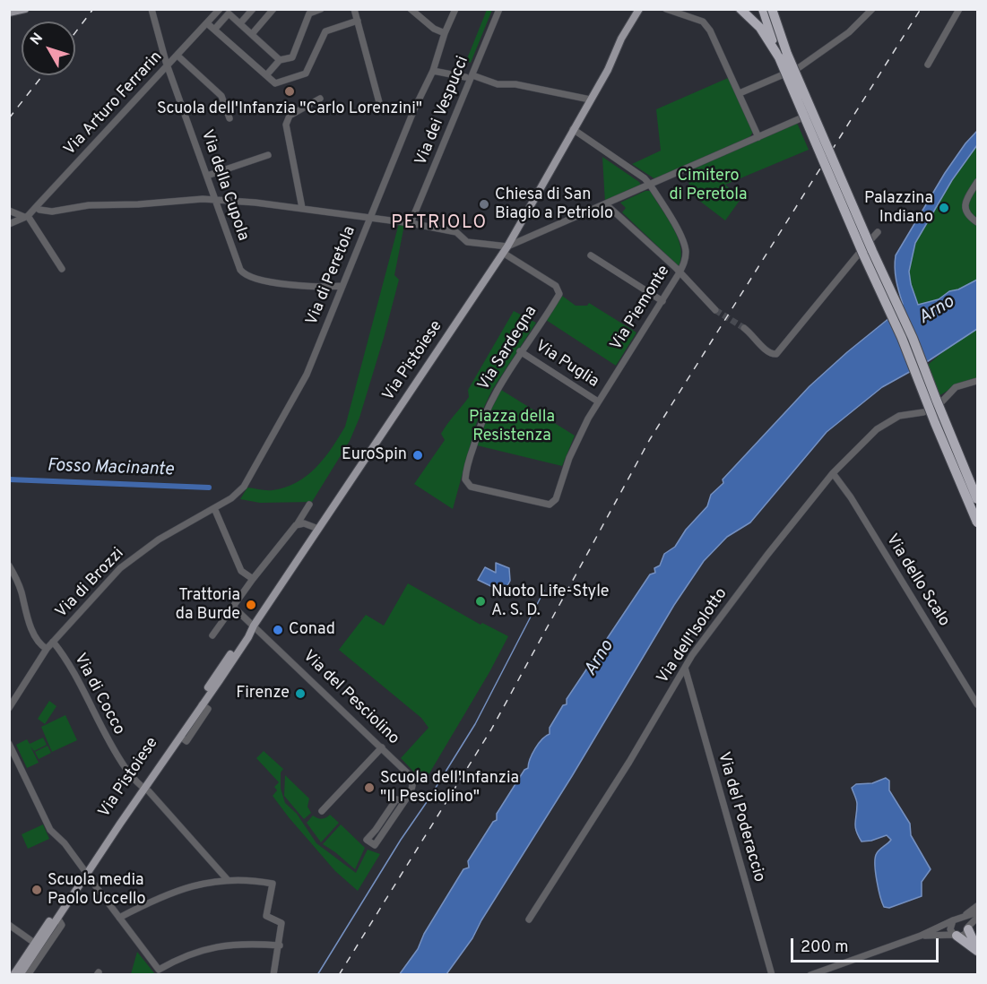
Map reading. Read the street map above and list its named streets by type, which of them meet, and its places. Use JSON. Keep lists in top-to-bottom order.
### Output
{
  "streets": {
    "main road": ["Via Pistoiese"],
    "street": [
      "Via Arturo Ferrarin",
      "Via dei Vespucci",
      "Via della Cupola",
      "Via di Peretola",
      "Via Piemonte",
      "Via Sardegna",
      "Via Puglia",
      "Via dello Scalo",
      "Via di Brozzi",
      "Via dell'Isolotto",
      "Via di Cocco",
      "Via del Pesciolino",
      "Via del Poderaccio"
    ]
  },
  "crossings": [
    ["Via Arturo Ferrarin", "Via della Cupola"],
    ["Via della Cupola", "Via di Peretola"],
    ["Via di Peretola", "Via di Brozzi"],
    ["Via Piemonte", "Via Sardegna"],
    ["Via Piemonte", "Via Pistoiese"],
    ["Via Piemonte", "Via Puglia"],
    ["Via Sardegna", "Via Pistoiese"],
    ["Via Sardegna", "Via Puglia"],
    ["Via Pistoiese", "Via di Cocco"],
    ["Via Pistoiese", "Via del Pesciolino"],
    ["Via dello Scalo", "Via dell'Isolotto"],
    ["Via di Brozzi", "Via di Cocco"],
    ["Via dell'Isolotto", "Via del Poderaccio"]
  ],
  "districts": ["PETRIOLO"],
  "water": ["Arno", "Fosso Macinante"],
  "parks": ["Cimitero di Peretola", "Piazza della Resistenza"],
  "places": [
    "Scuola dell'Infanzia \"Carlo Lorenzini\"",
    "Chiesa di San Biagio a Petriolo",
    "Palazzina Indiano",
    "EuroSpin",
    "Nuoto Life-Style A. S. D.",
    "Trattoria da Burde",
    "Conad",
    "Firenze",
    "Scuola dell'Infanzia \"Il Pesciolino\"",
    "Scuola media Paolo Uccello"
  ],
  "scale_bar": "200 m",
  "north": "top left"
}
